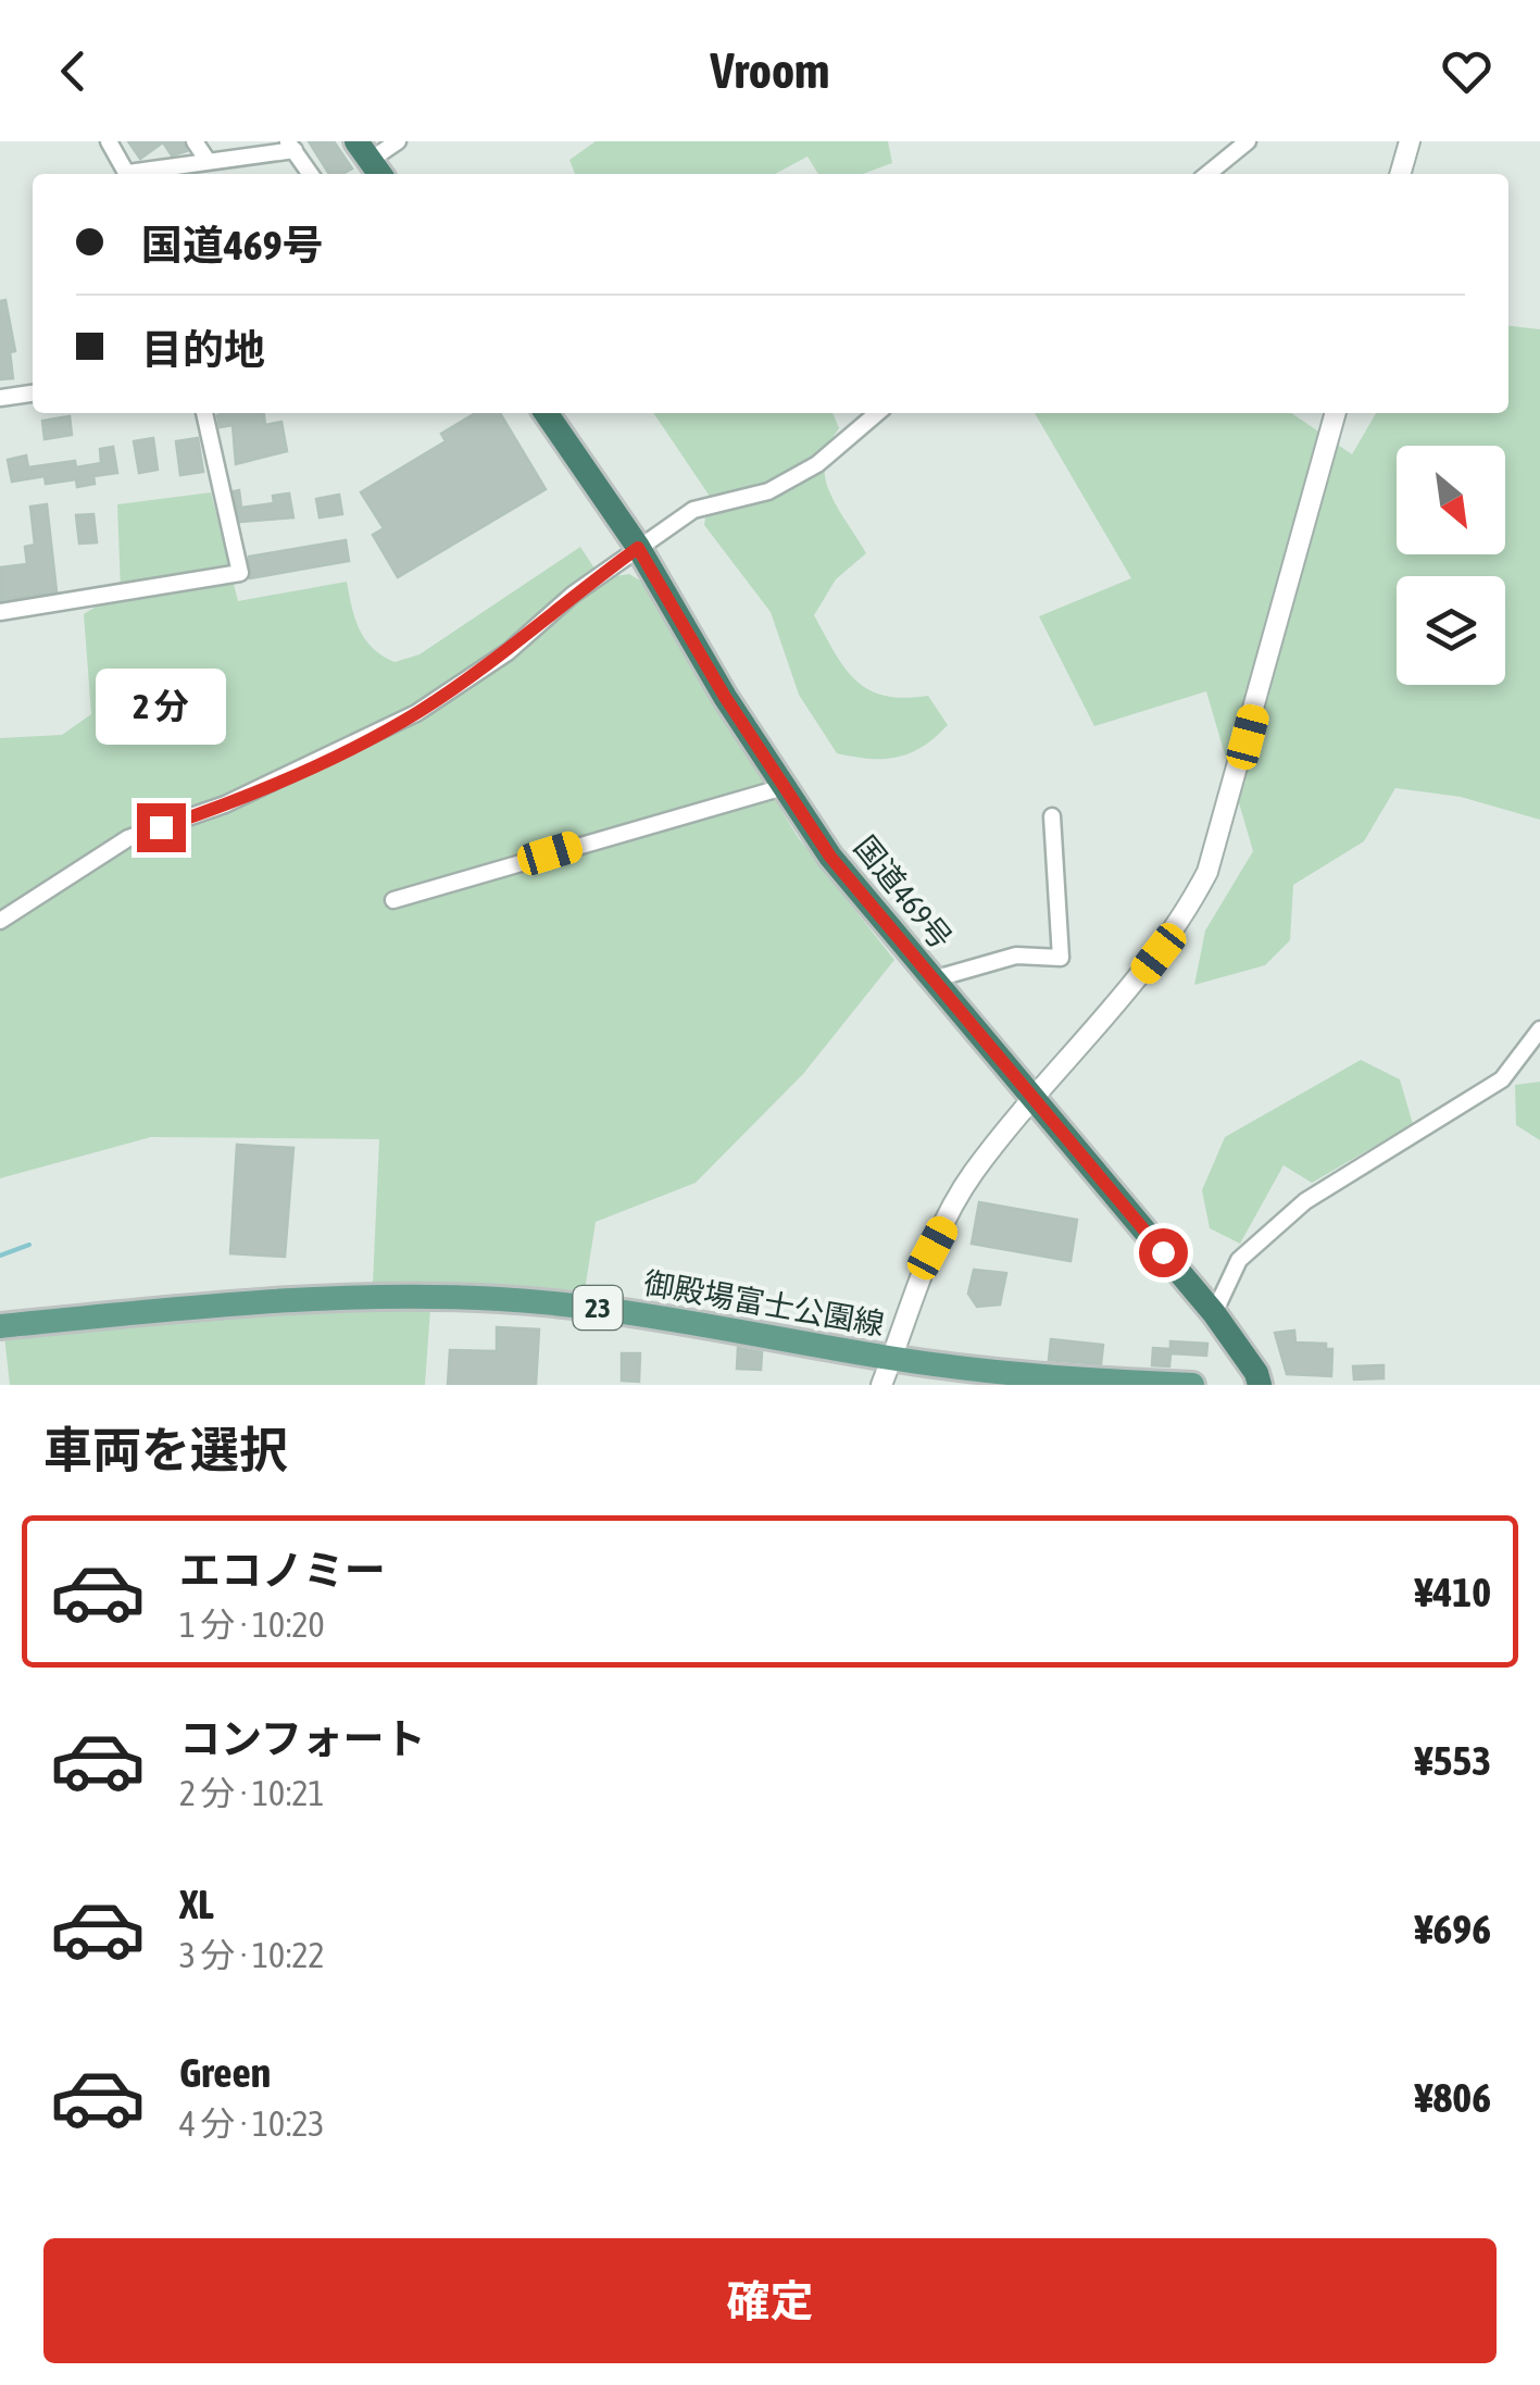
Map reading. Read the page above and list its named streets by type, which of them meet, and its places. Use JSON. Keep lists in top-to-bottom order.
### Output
{
  "streets": {
    "highway": ["国道469号"],
    "main road": ["御殿場富士公園線", "23"]
  },
  "north": "bottom right",
  "page": {
    "header": "Vroom",
    "banner": ["国道469号", "目的地"],
    "bubble": "2 分",
    "heading": "車両を選択",
    "list": [
      {
        "name": "エコノミー",
        "note": "1 分 · 10:20",
        "value": "¥410"
      },
      {
        "name": "コンフォート",
        "note": "2 分 · 10:21",
        "value": "¥553"
      },
      {
        "name": "XL",
        "note": "3 分 · 10:22",
        "value": "¥696"
      },
      {
        "name": "Green",
        "note": "4 分 · 10:23",
        "value": "¥806"
      }
    ],
    "buttons": "確定"
  }
}
